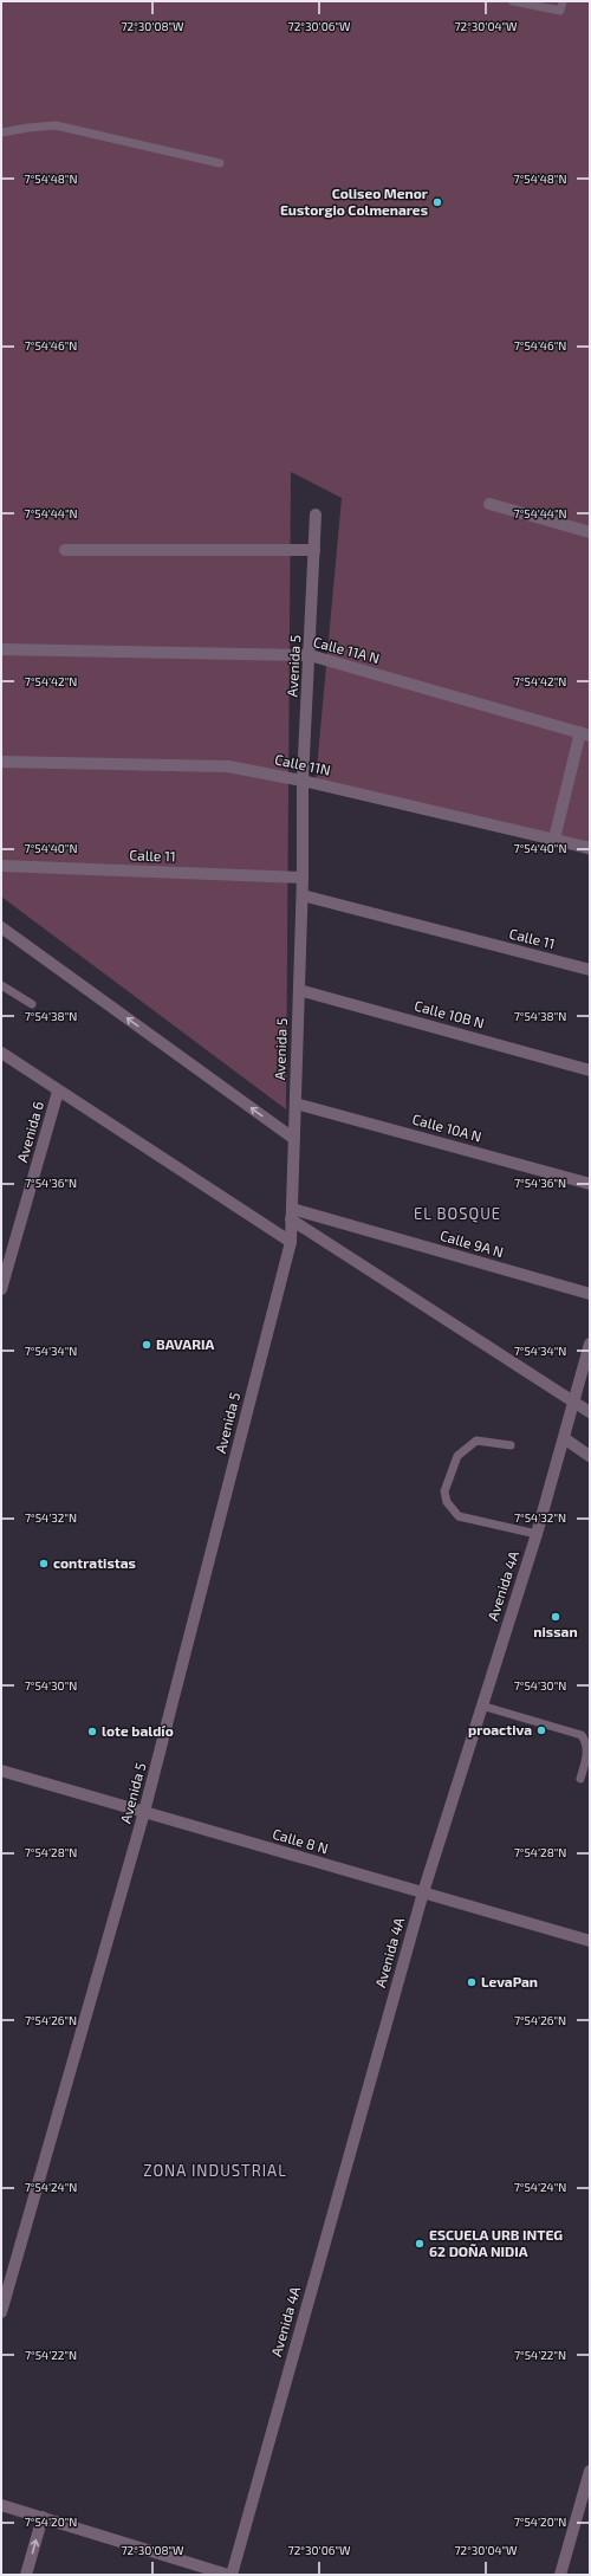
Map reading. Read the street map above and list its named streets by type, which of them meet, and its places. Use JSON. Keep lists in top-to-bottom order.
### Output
{
  "streets": {
    "street": [
      "Calle 11A N",
      "Avenida 5",
      "Calle 11N",
      "Calle 11",
      "Calle 10B N",
      "Calle 10A N",
      "Avenida 6",
      "Calle 9A N",
      "Avenida 4A",
      "Calle 8 N"
    ]
  },
  "crossings": [
    ["Calle 11A N", "Avenida 5"],
    ["Avenida 5", "Calle 11N"],
    ["Avenida 5", "Calle 11"],
    ["Avenida 5", "Calle 10B N"],
    ["Avenida 5", "Calle 10A N"],
    ["Avenida 5", "Calle 9A N"],
    ["Avenida 5", "Calle 8 N"],
    ["Avenida 4A", "Calle 8 N"]
  ],
  "districts": ["EL BOSQUE", "ZONA INDUSTRIAL"],
  "places": [
    "Coliseo Menor Eustorgio Colmenares",
    "BAVARIA",
    "contratistas",
    "nissan",
    "proactiva",
    "lote baldío",
    "LevaPan",
    "ESCUELA URB INTEG 62 DOÑA NIDIA"
  ],
  "coordinates": [
    "72°30'08\"W",
    "72°30'06\"W",
    "72°30'04\"W",
    "7°54'48\"N",
    "7°54'46\"N",
    "7°54'44\"N",
    "7°54'42\"N",
    "7°54'40\"N",
    "7°54'38\"N",
    "7°54'36\"N",
    "7°54'34\"N",
    "7°54'32\"N",
    "7°54'30\"N",
    "7°54'28\"N",
    "7°54'26\"N",
    "7°54'24\"N",
    "7°54'22\"N",
    "7°54'20\"N"
  ]
}
